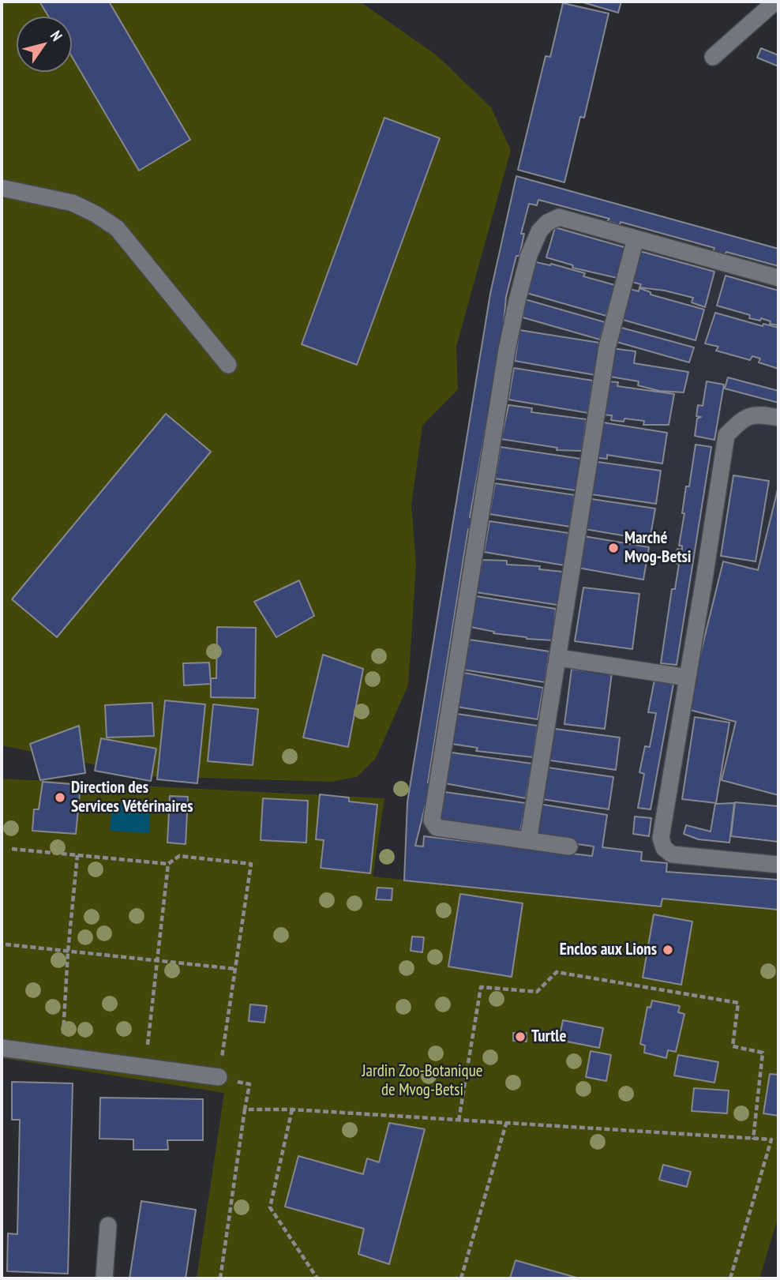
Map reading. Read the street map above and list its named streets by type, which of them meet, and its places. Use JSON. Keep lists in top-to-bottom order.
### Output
{
  "parks": ["Jardin Zoo-Botanique de Mvog-Betsi"],
  "places": [
    "Marché Mvog-Betsi",
    "Direction des Services Vétérinaires",
    "Enclos aux Lions",
    "Turtle"
  ],
  "north": "top right"
}
